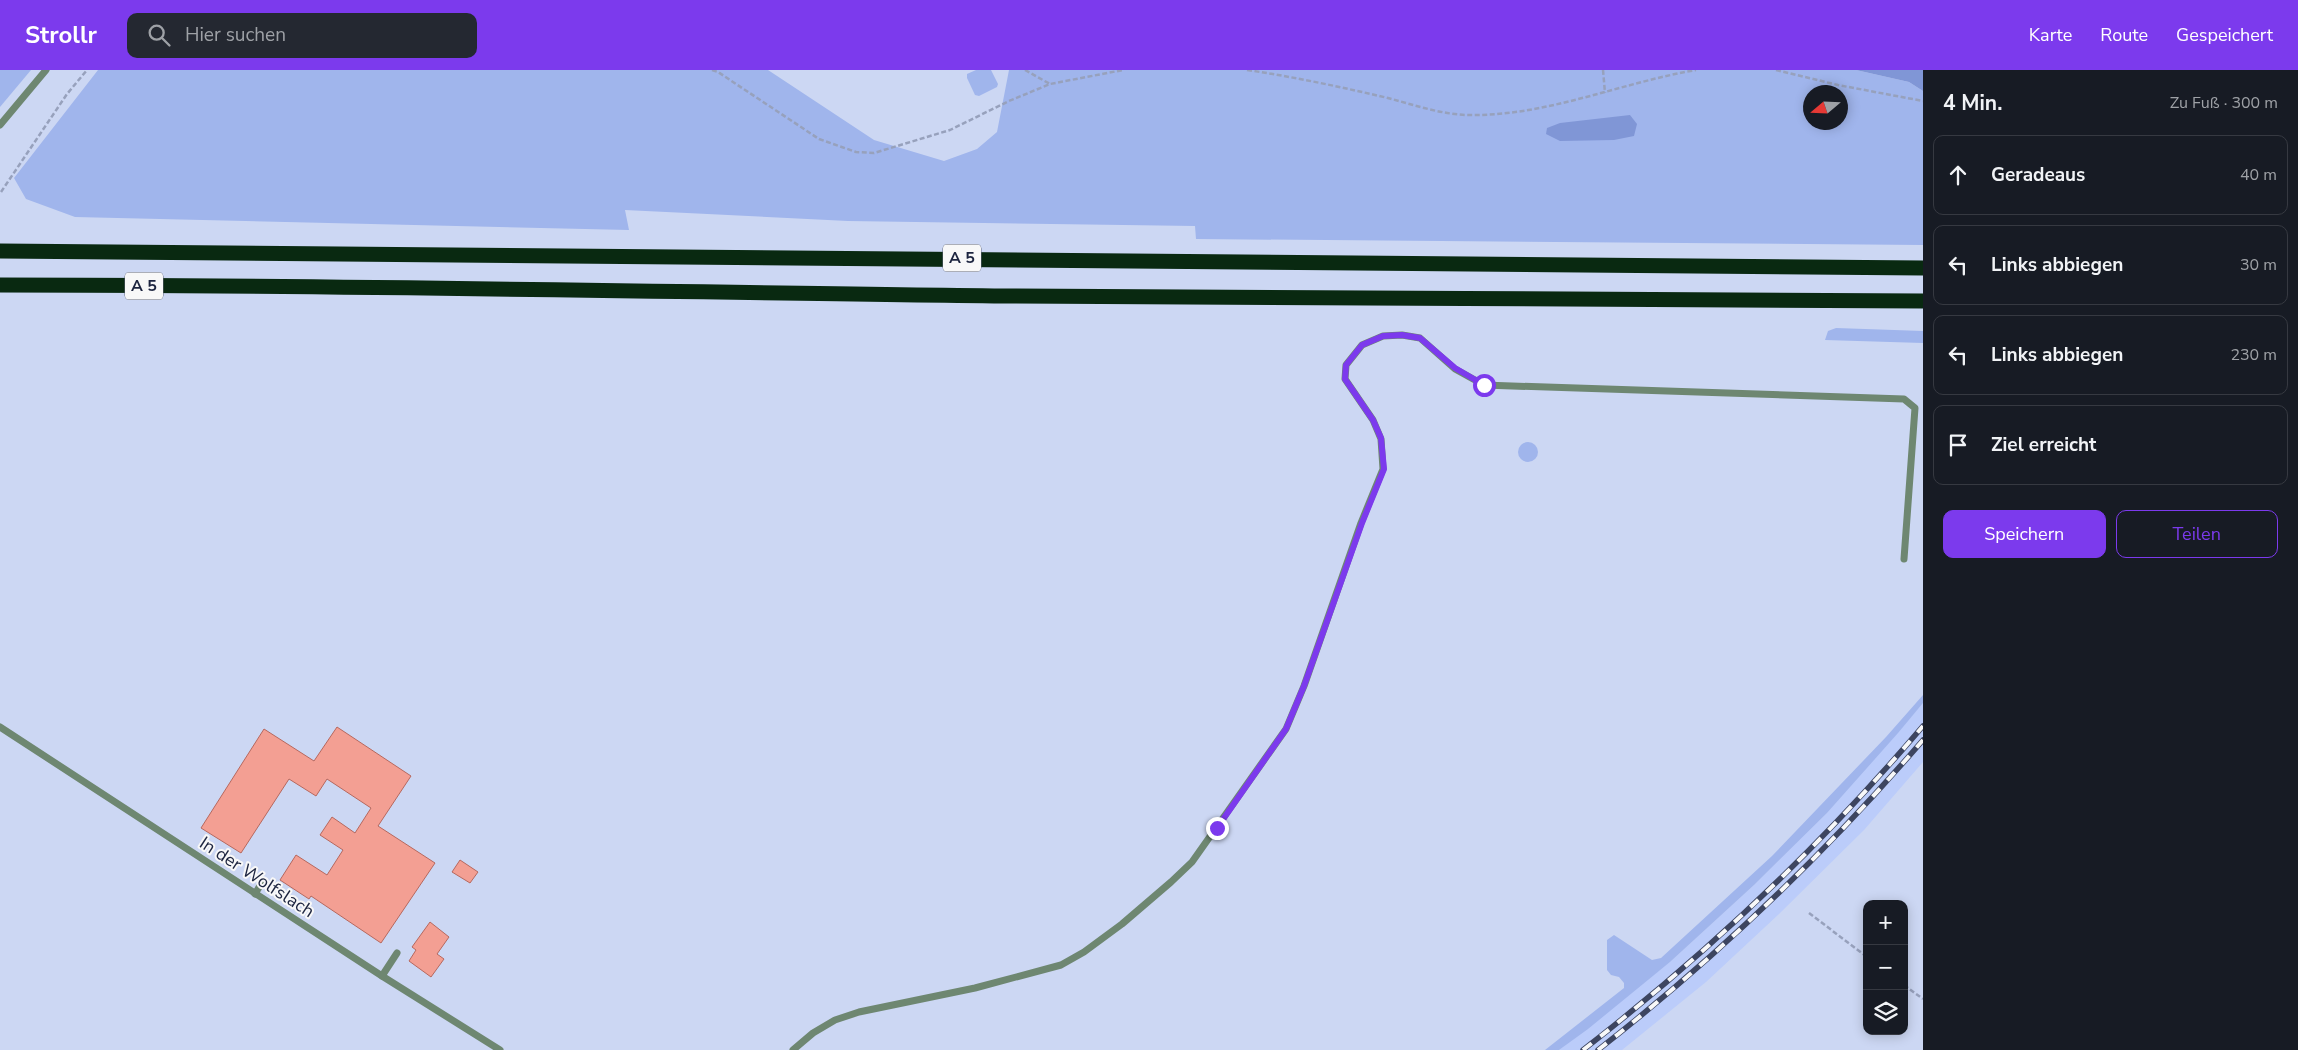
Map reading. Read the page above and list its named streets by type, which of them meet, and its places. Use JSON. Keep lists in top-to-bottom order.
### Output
{
  "streets": {
    "highway": ["A 5"],
    "lane": ["In der Wolfslach"]
  },
  "north": "left",
  "page": {
    "header": "Strollr",
    "search": "Hier suchen",
    "nav": ["Karte", "Route", "Gespeichert"],
    "heading": ["4 Min.", "Zu Fuß · 300 m"],
    "list": [
      ["Geradeaus", "40 m"],
      ["Links abbiegen", "30 m"],
      ["Links abbiegen", "230 m"],
      "Ziel erreicht"
    ],
    "buttons": ["Speichern", "Teilen"],
    "map_buttons": ["+", "−"]
  }
}
